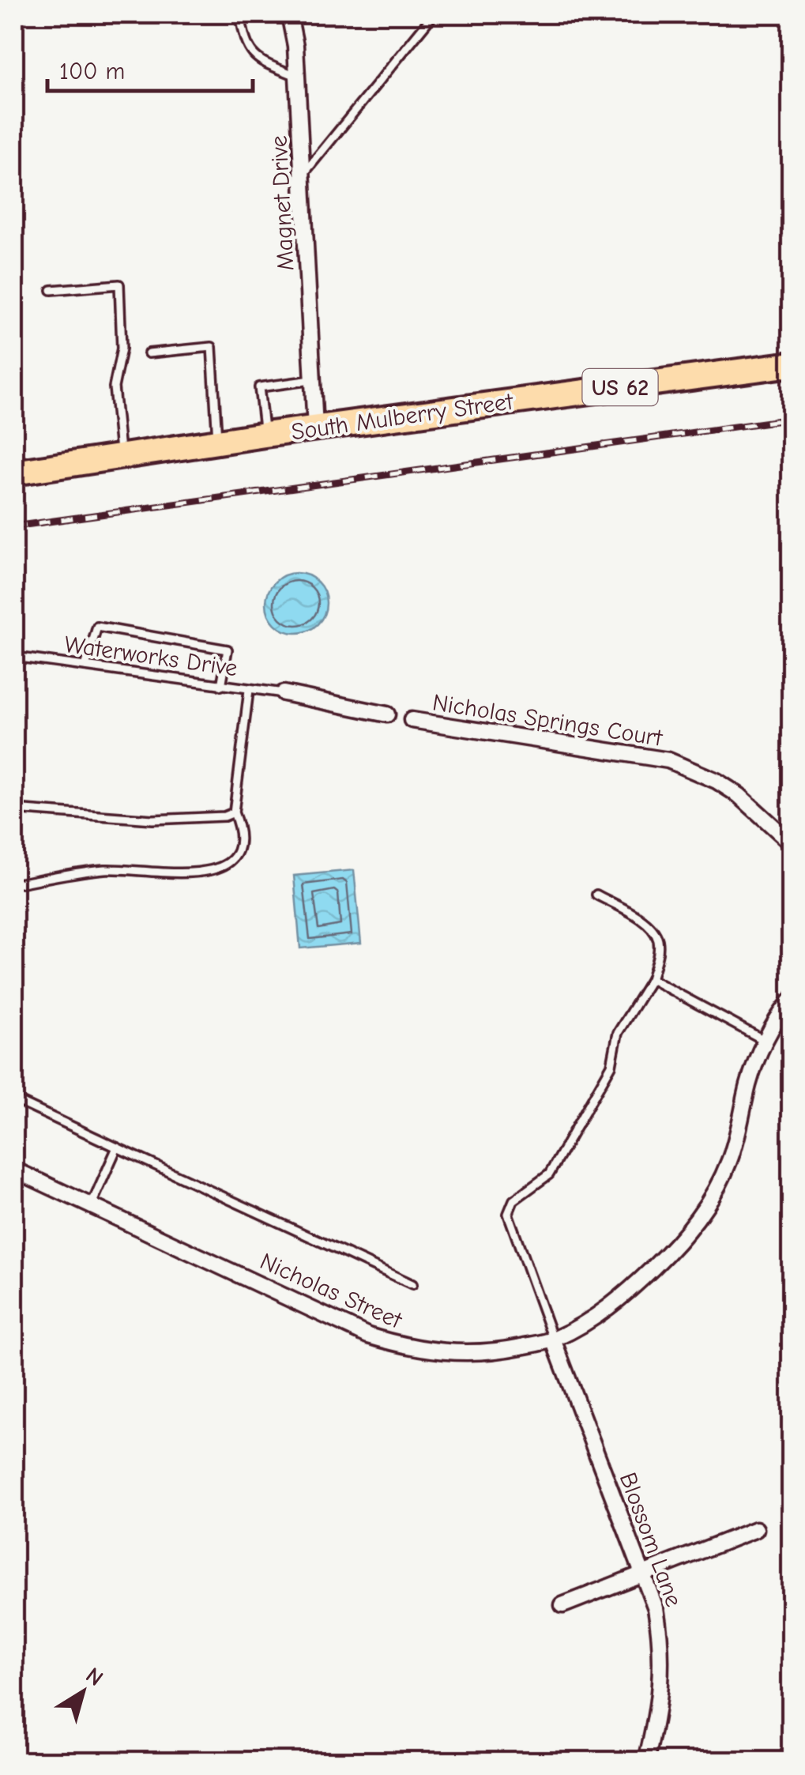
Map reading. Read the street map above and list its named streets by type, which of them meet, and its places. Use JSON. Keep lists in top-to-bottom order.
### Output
{
  "streets": {
    "main road": ["US 62", "South Mulberry Street"],
    "street": [
      "Magnet Drive",
      "Nicholas Springs Court",
      "Nicholas Street",
      "Blossom Lane"
    ],
    "lane": ["Waterworks Drive"]
  },
  "crossings": [
    ["Magnet Drive", "South Mulberry Street"],
    ["Nicholas Street", "Blossom Lane"]
  ],
  "scale_bar": "100 m",
  "north": "top right"
}
